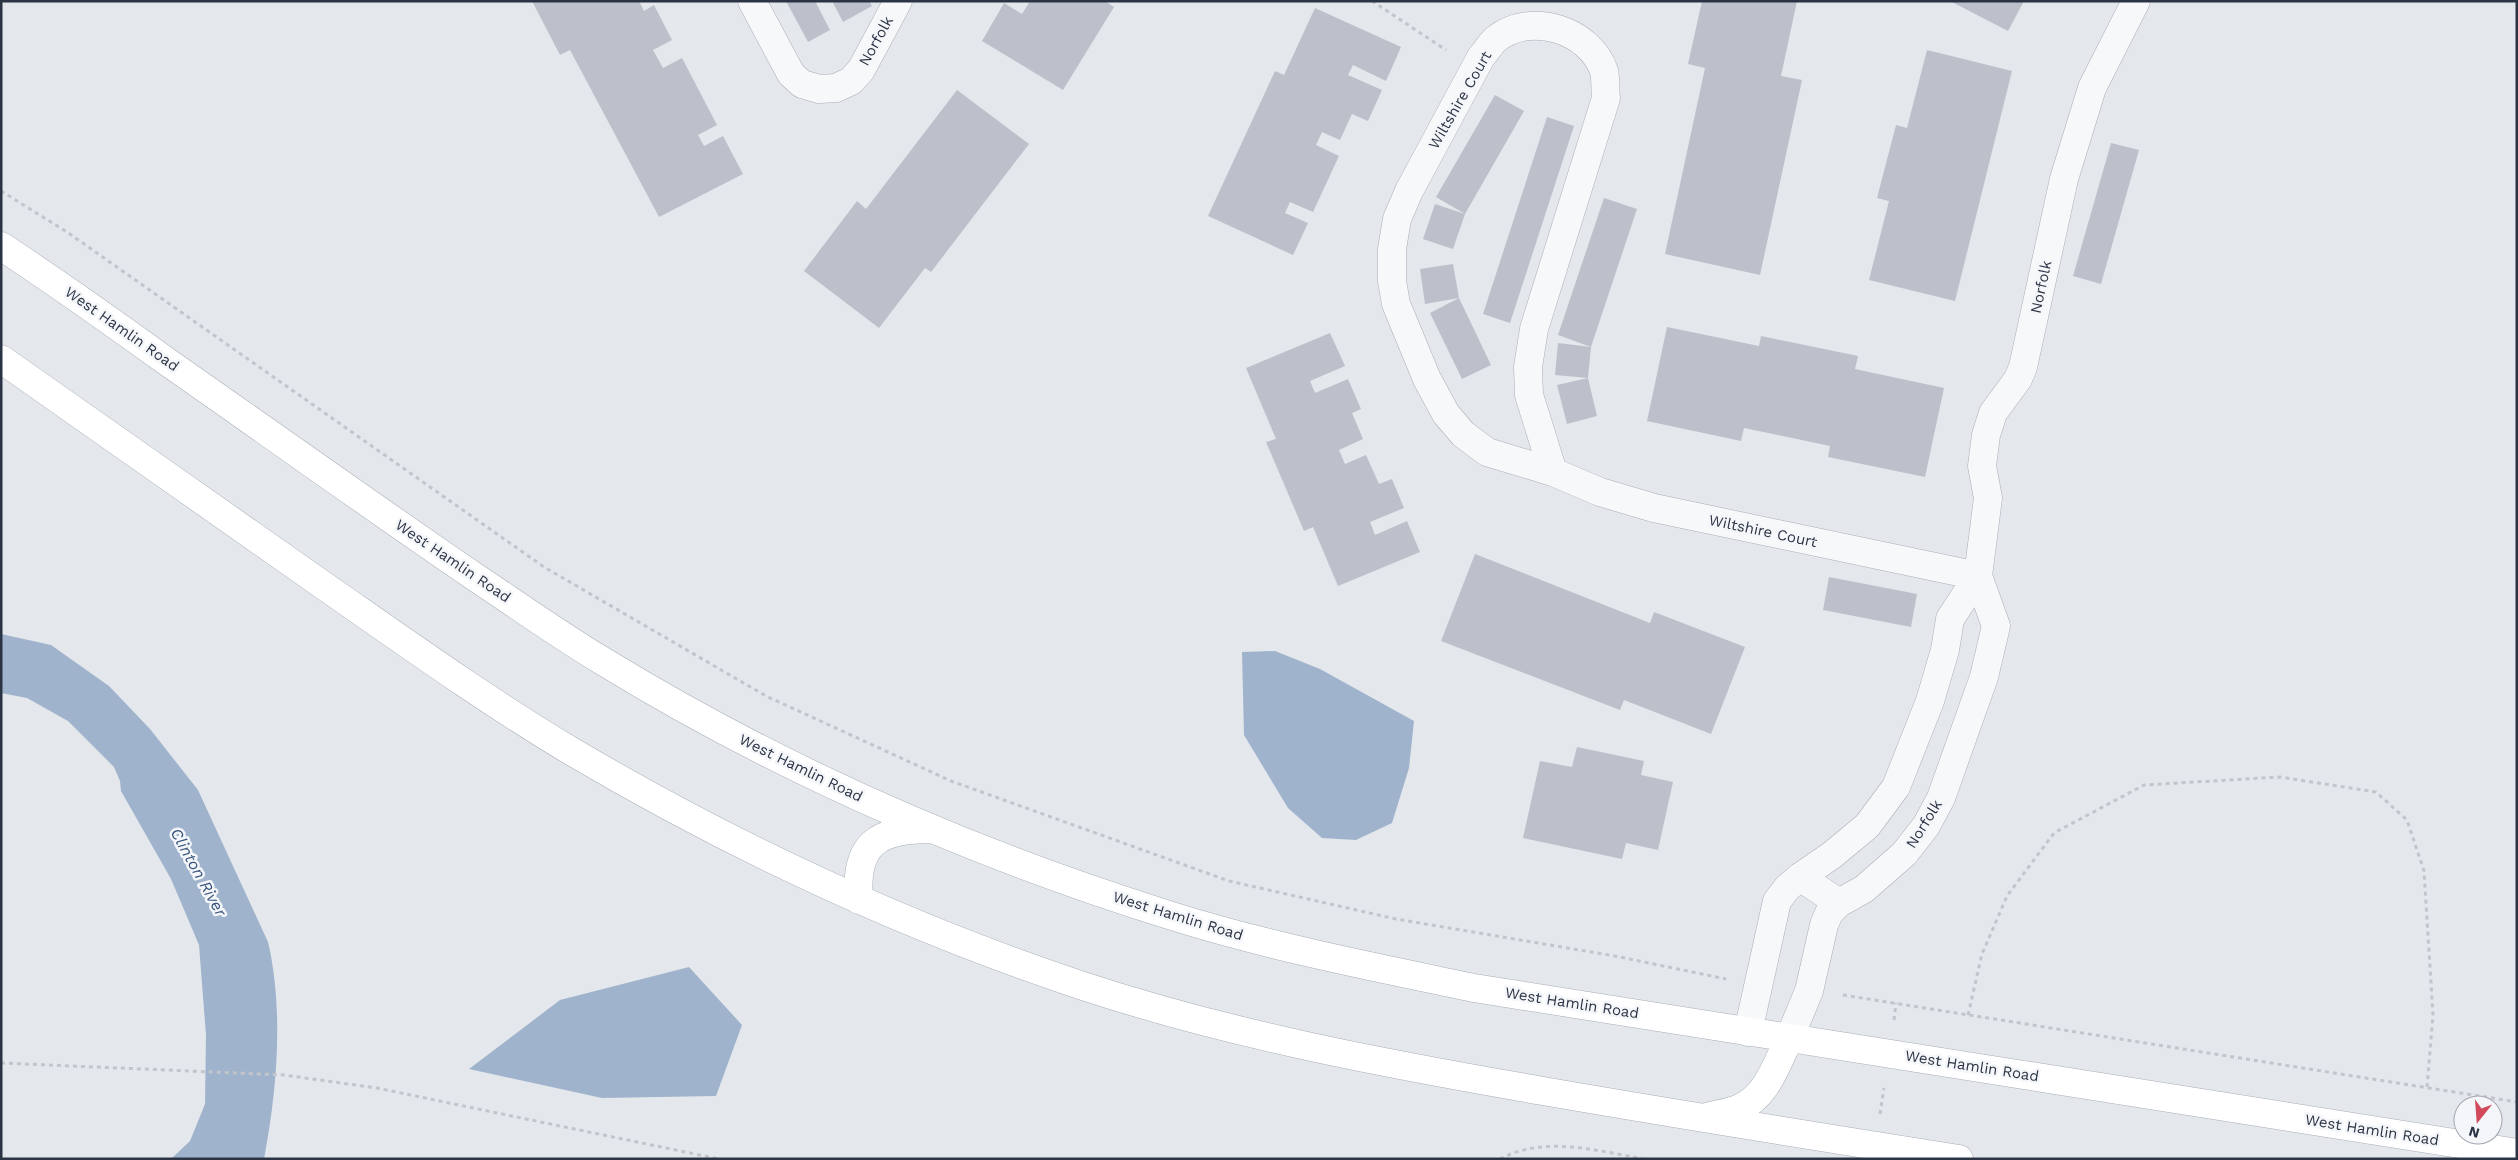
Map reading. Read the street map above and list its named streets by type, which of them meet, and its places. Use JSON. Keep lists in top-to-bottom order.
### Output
{
  "streets": {
    "main road": ["West Hamlin Road"],
    "street": ["Norfolk", "Wiltshire Court"]
  },
  "crossings": [
    ["Norfolk", "Wiltshire Court"],
    ["Norfolk", "West Hamlin Road"]
  ],
  "water": ["Clinton River"],
  "north": "bottom"
}
